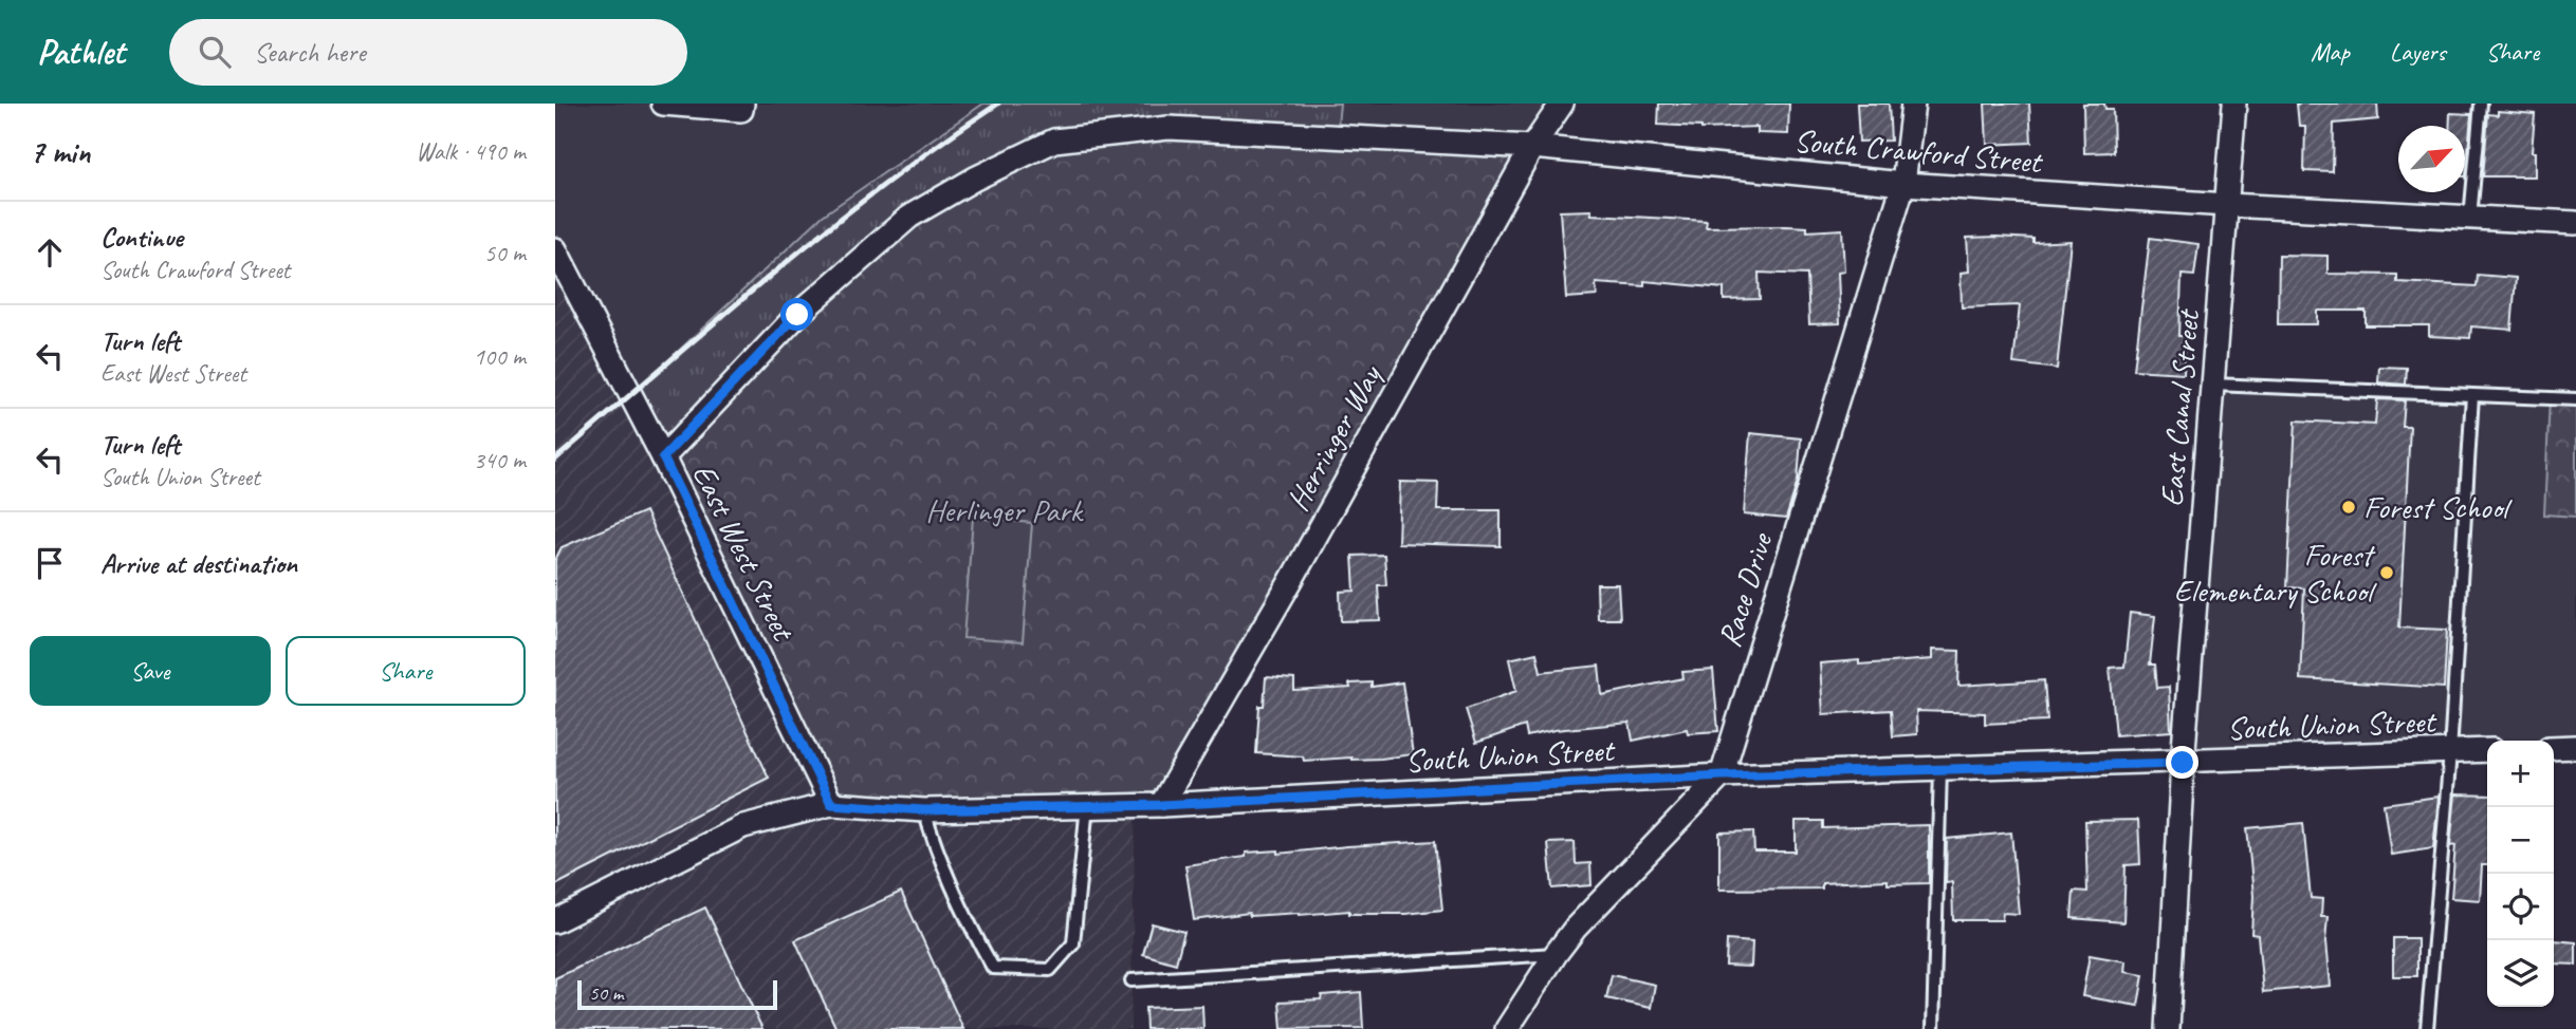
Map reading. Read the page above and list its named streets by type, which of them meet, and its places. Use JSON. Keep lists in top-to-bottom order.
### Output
{
  "streets": {
    "street": [
      "South Crawford Street",
      "East Canal Street",
      "Herringer Way",
      "East West Street",
      "Race Drive",
      "South Union Street"
    ]
  },
  "crossings": [
    ["South Crawford Street", "East Canal Street"],
    ["South Crawford Street", "Herringer Way"],
    ["South Crawford Street", "East West Street"],
    ["South Crawford Street", "Race Drive"],
    ["East Canal Street", "South Union Street"],
    ["Herringer Way", "South Union Street"],
    ["East West Street", "South Union Street"],
    ["Race Drive", "South Union Street"]
  ],
  "parks": ["Herlinger Park"],
  "places": ["Forest School", "Forest Elementary School"],
  "scale_bar": "50 m",
  "north": "top right",
  "page": {
    "header": "Pathlet",
    "search": "Search here",
    "nav": ["Map", "Layers", "Share"],
    "heading": ["7 min", "Walk · 490 m"],
    "list": [
      ["Continue", "South Crawford Street", "50 m"],
      ["Turn left", "East West Street", "100 m"],
      ["Turn left", "South Union Street", "340 m"],
      "Arrive at destination"
    ],
    "buttons": ["Save", "Share"],
    "map_buttons": ["+", "−"],
    "scale": "50 m"
  }
}
